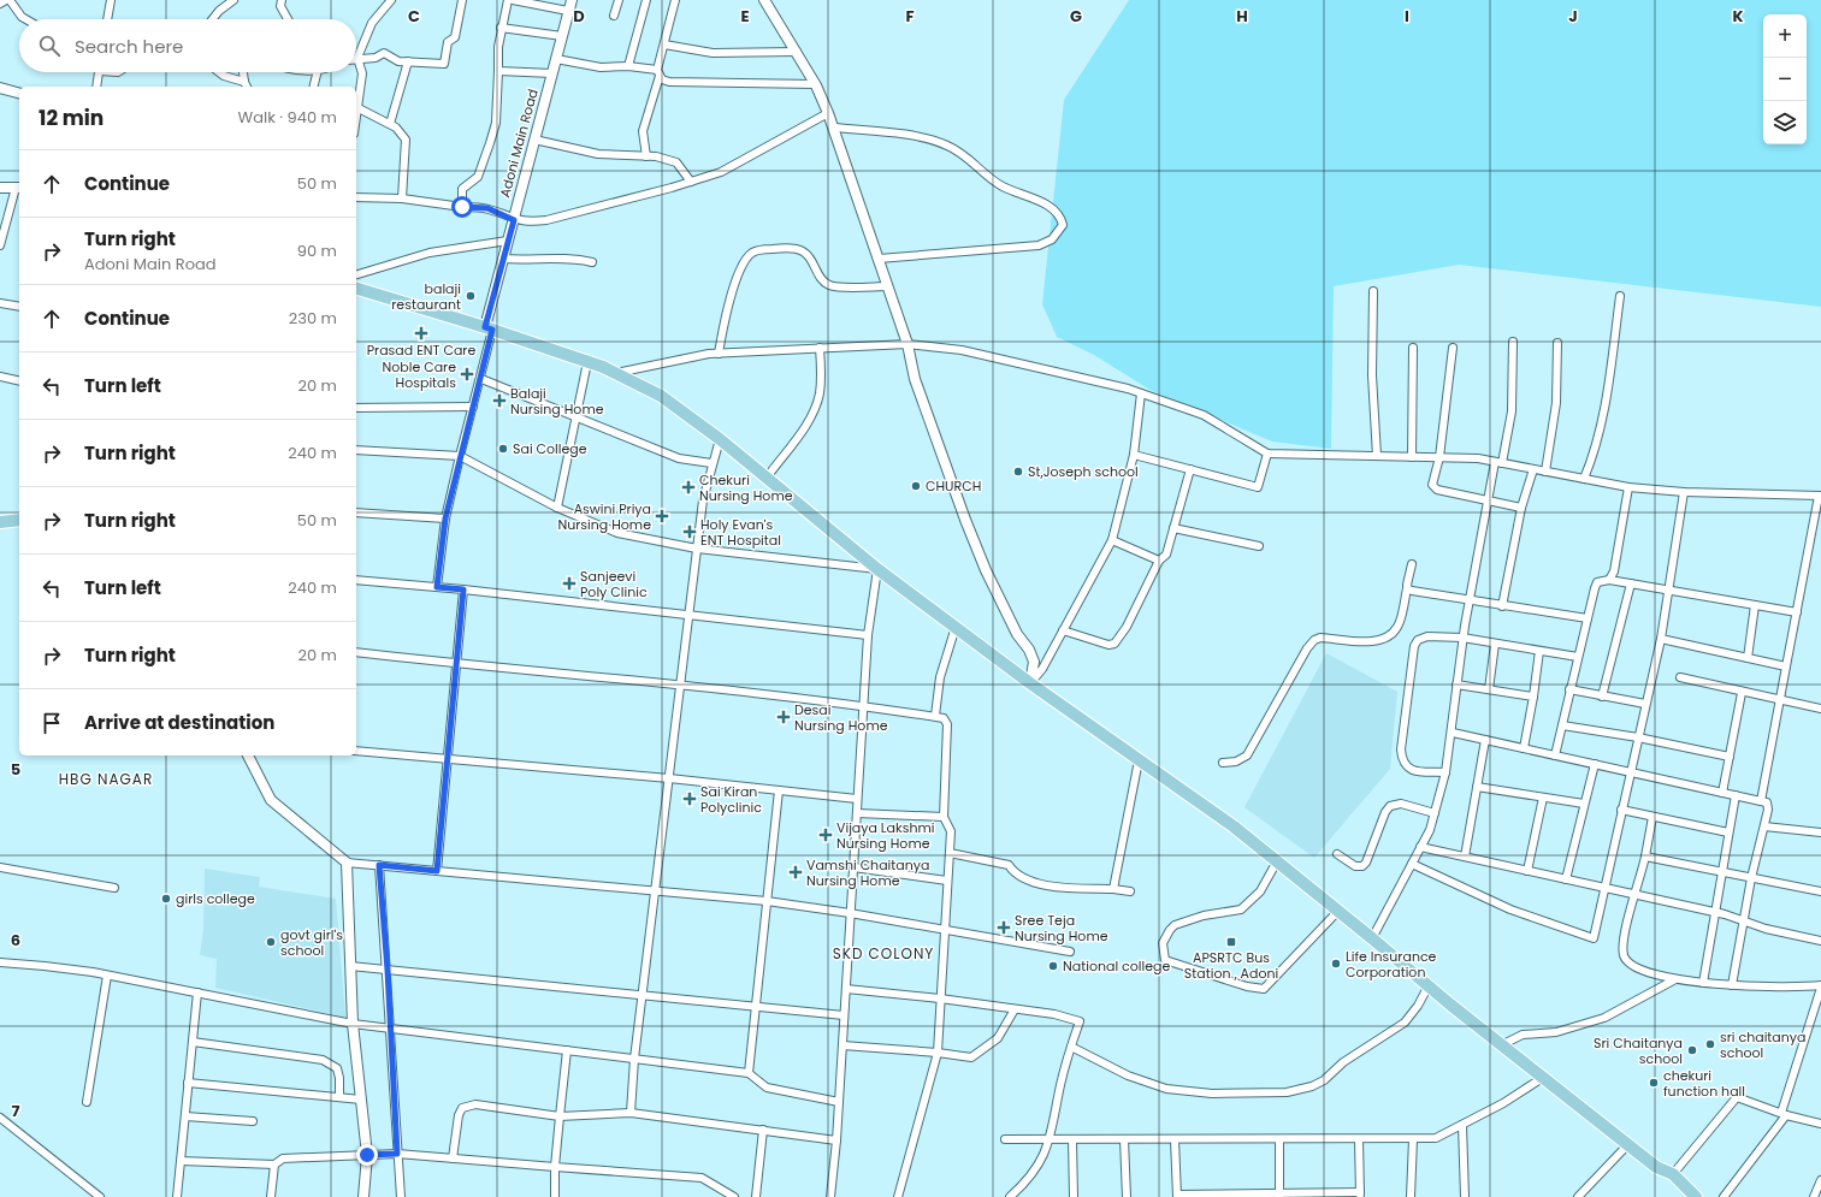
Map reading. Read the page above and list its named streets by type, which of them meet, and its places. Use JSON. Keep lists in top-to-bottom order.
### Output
{
  "streets": {
    "street": ["Adoni Main Road"]
  },
  "districts": ["HBG NAGAR", "SKD COLONY"],
  "places": {
    "other": [
      "balaji restaurant",
      "Sai College",
      "St,Joseph school",
      "CHURCH",
      "girls college",
      "govt girl's school",
      "Life Insurance Corporation",
      "National college",
      "sri chaitanya school",
      "Sri Chaitanya school",
      "chekuri function hall"
    ],
    "health": [
      "Prasad ENT Care",
      "Noble Care Hospitals",
      "Balaji Nursing Home",
      "Chekuri Nursing Home",
      "Aswini Priya Nursing Home",
      "Holy Evan's ENT Hospital",
      "Sanjeevi Poly Clinic",
      "Desai Nursing Home",
      "Sai Kiran Polyclinic",
      "Vijaya Lakshmi Nursing Home",
      "Vamshi Chaitanya Nursing Home",
      "Sree Teja Nursing Home"
    ],
    "transit": ["APSRTC Bus Station , Adoni"]
  },
  "page": {
    "map_buttons": ["+", "−"],
    "search": "Search here",
    "heading": ["12 min", "Walk · 940 m"],
    "list": [
      ["Continue", "50 m"],
      ["Turn right", "Adoni Main Road", "90 m"],
      ["Continue", "230 m"],
      ["Turn left", "20 m"],
      ["Turn right", "240 m"],
      ["Turn right", "50 m"],
      ["Turn left", "240 m"],
      ["Turn right", "20 m"],
      "Arrive at destination"
    ]
  },
  "grid": {
    "columns": [
      "C",
      "D",
      "E",
      "F",
      "G",
      "H",
      "I",
      "J",
      "K"
    ],
    "rows": ["5", "6", "7"]
  }
}
